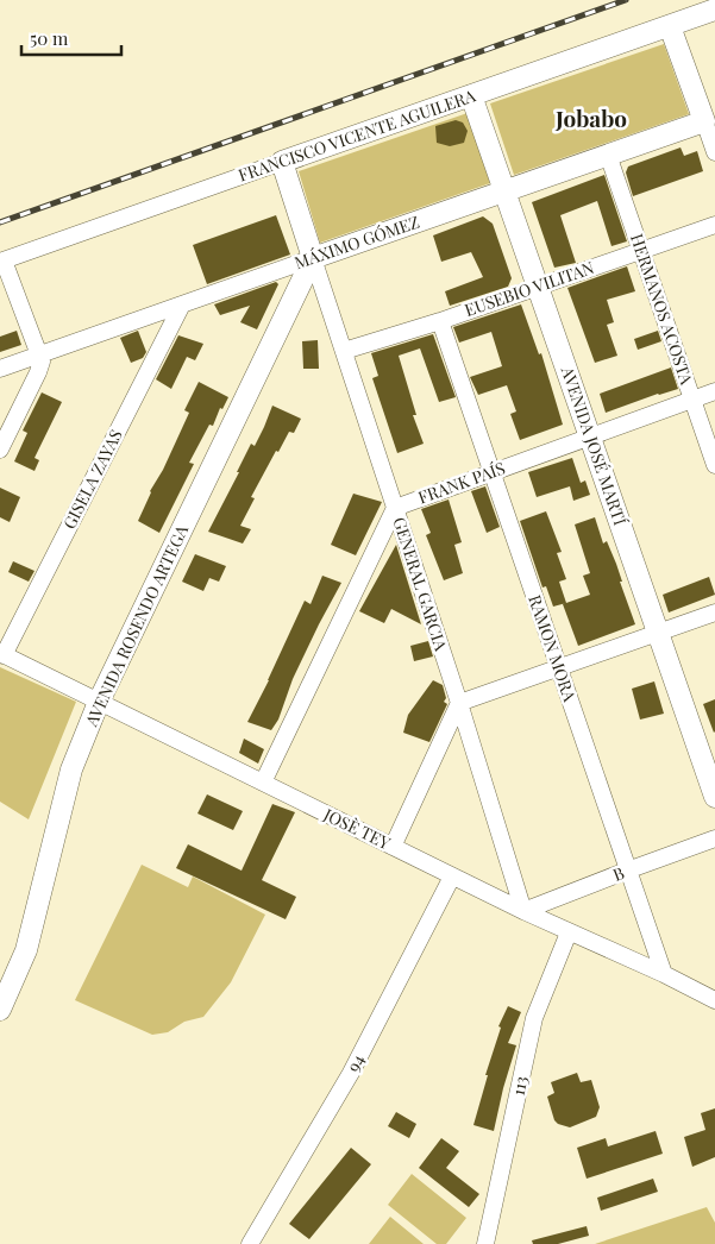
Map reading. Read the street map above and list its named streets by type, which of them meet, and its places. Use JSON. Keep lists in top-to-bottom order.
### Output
{
  "streets": {
    "main road": [
      "FRANCISCO VICENTE AGUILERA",
      "MÁXIMO GÓMEZ",
      "AVENIDA JOSÉ MARTÍ",
      "AVENIDA ROSENDO ARTEGA"
    ],
    "street": [
      "EUSEBIO VILITAN",
      "HERMANOS ACOSTA",
      "GISELA ZAYAS",
      "FRANK PAÍS",
      "GENERAL GARCIA",
      "RAMON MORA",
      "JOSÈ TEY",
      "B",
      "94",
      "113"
    ]
  },
  "crossings": [
    ["FRANCISCO VICENTE AGUILERA", "AVENIDA JOSÉ MARTÍ"],
    ["MÁXIMO GÓMEZ", "HERMANOS ACOSTA"],
    ["MÁXIMO GÓMEZ", "AVENIDA JOSÉ MARTÍ"],
    ["MÁXIMO GÓMEZ", "GISELA ZAYAS"],
    ["MÁXIMO GÓMEZ", "GENERAL GARCIA"],
    ["MÁXIMO GÓMEZ", "AVENIDA ROSENDO ARTEGA"],
    ["EUSEBIO VILITAN", "HERMANOS ACOSTA"],
    ["EUSEBIO VILITAN", "AVENIDA JOSÉ MARTÍ"],
    ["EUSEBIO VILITAN", "GENERAL GARCIA"],
    ["EUSEBIO VILITAN", "RAMON MORA"],
    ["HERMANOS ACOSTA", "FRANK PAÍS"],
    ["AVENIDA JOSÉ MARTÍ", "FRANK PAÍS"],
    ["GISELA ZAYAS", "JOSÈ TEY"],
    ["FRANK PAÍS", "GENERAL GARCIA"],
    ["FRANK PAÍS", "RAMON MORA"],
    ["GENERAL GARCIA", "AVENIDA ROSENDO ARTEGA"],
    ["GENERAL GARCIA", "JOSÈ TEY"],
    ["GENERAL GARCIA", "B"],
    ["AVENIDA ROSENDO ARTEGA", "JOSÈ TEY"],
    ["RAMON MORA", "JOSÈ TEY"],
    ["RAMON MORA", "B"],
    ["JOSÈ TEY", "B"],
    ["JOSÈ TEY", "94"],
    ["JOSÈ TEY", "113"]
  ],
  "districts": ["Jobabo"],
  "scale_bar": "50 m"
}
